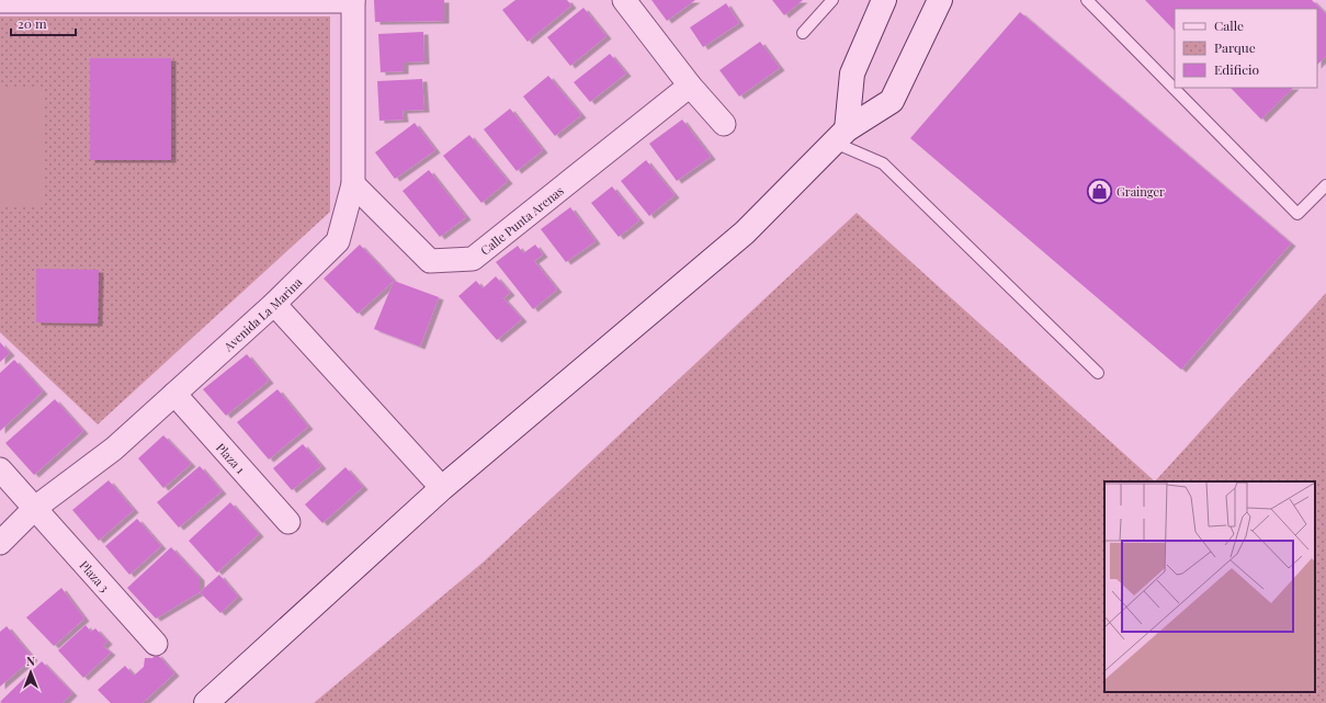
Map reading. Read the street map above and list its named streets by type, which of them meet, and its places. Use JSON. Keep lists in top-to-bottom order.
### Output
{
  "streets": {
    "street": [
      "Calle Punta Arenas",
      "Avenida La Marina",
      "Plaza 1",
      "Plaza 3"
    ]
  },
  "crossings": [
    ["Calle Punta Arenas", "Avenida La Marina"],
    ["Avenida La Marina", "Plaza 1"],
    ["Avenida La Marina", "Plaza 3"]
  ],
  "places": {
    "shop": ["Grainger"]
  },
  "legend": ["Calle", "Parque", "Edificio"],
  "scale_bar": "20 m",
  "north": "top"
}
